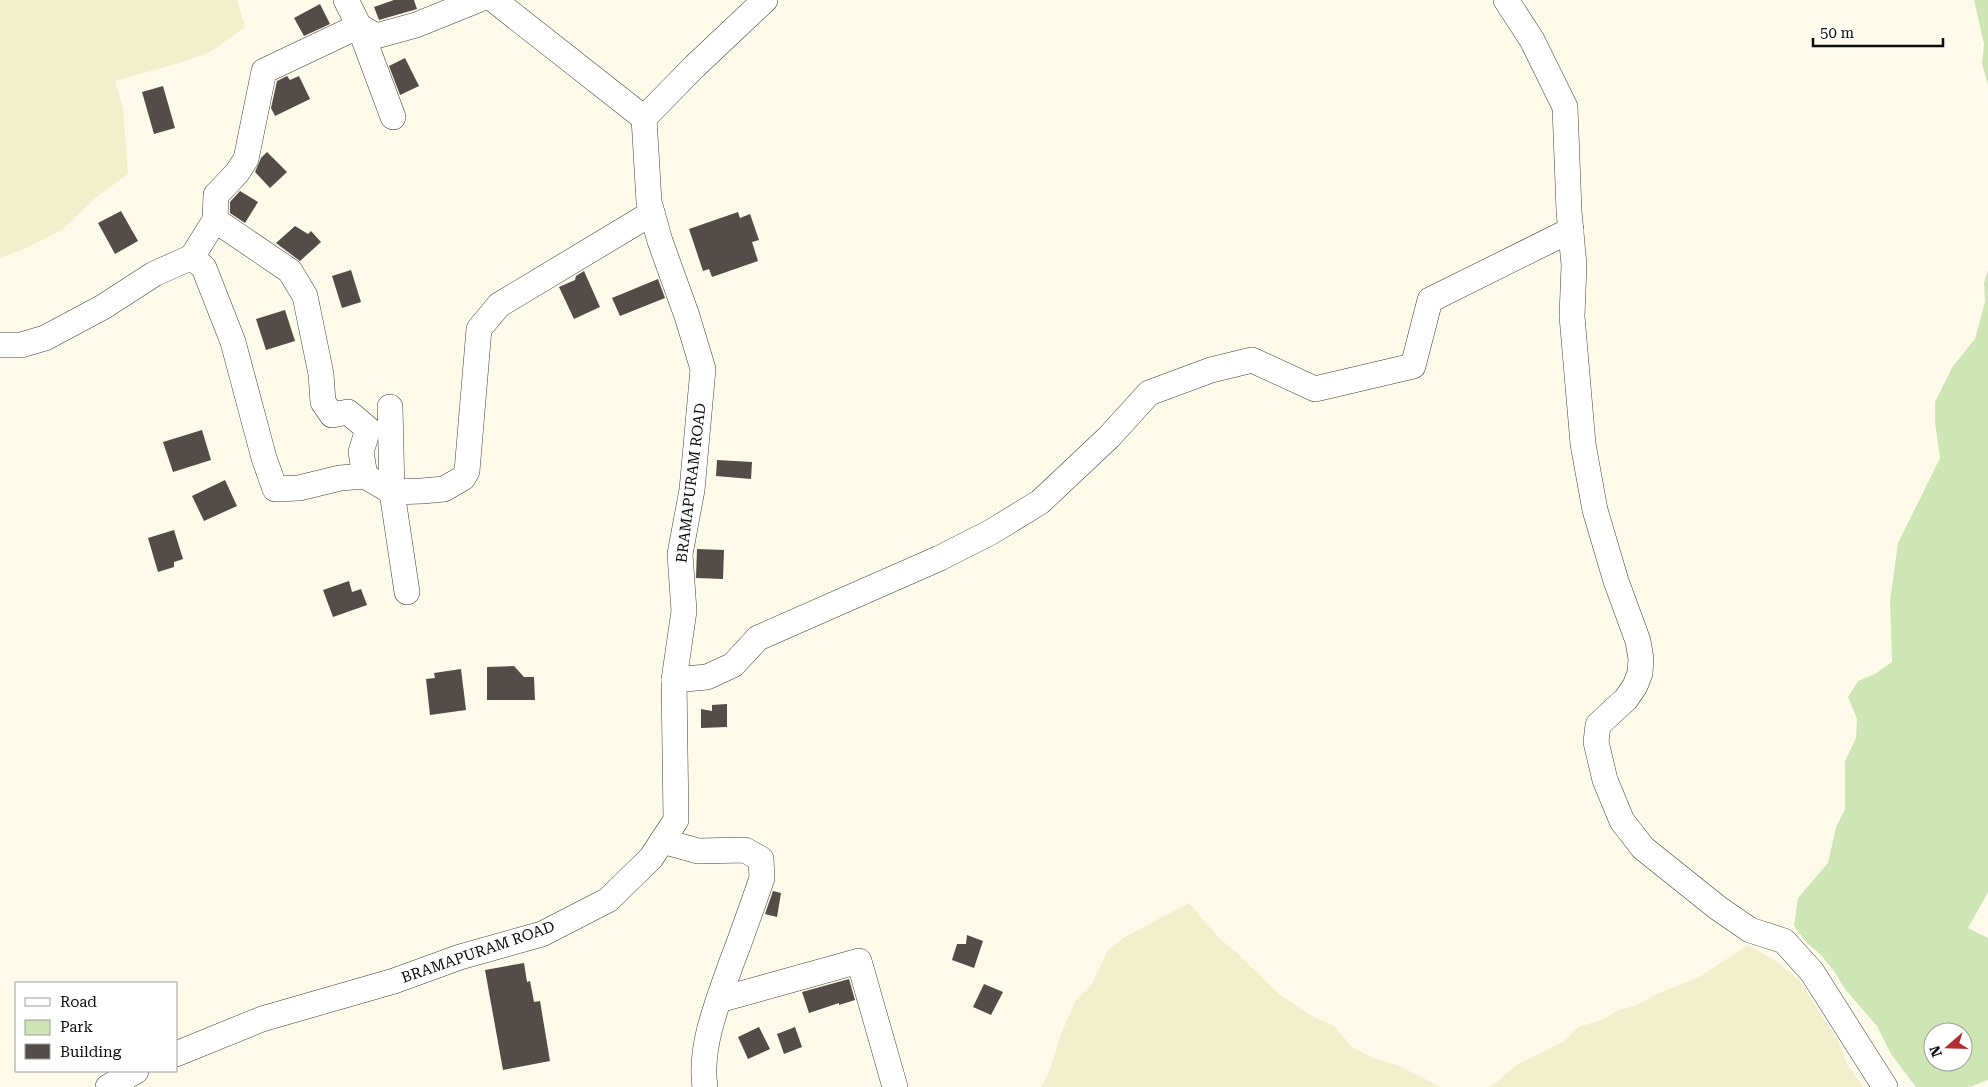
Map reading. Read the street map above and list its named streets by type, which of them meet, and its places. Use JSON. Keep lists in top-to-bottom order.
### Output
{
  "streets": {
    "street": ["BRAMAPURAM ROAD"]
  },
  "legend": ["Road", "Park", "Building"],
  "scale_bar": "50 m",
  "north": "left"
}
